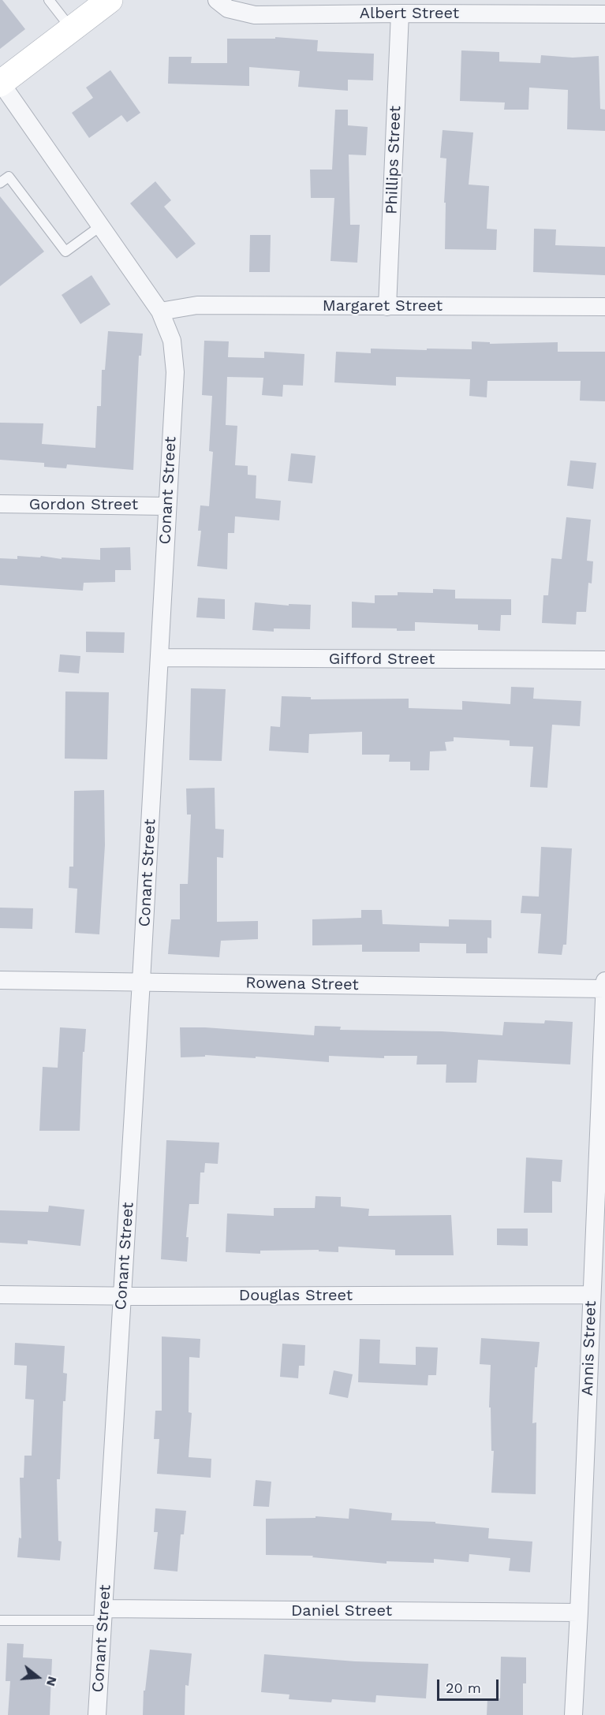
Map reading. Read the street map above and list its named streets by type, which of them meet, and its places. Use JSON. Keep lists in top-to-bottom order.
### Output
{
  "streets": {
    "street": [
      "Albert Street",
      "Phillips Street",
      "Margaret Street",
      "Conant Street",
      "Gordon Street",
      "Gifford Street",
      "Rowena Street",
      "Douglas Street",
      "Annis Street",
      "Daniel Street"
    ]
  },
  "crossings": [
    ["Albert Street", "Phillips Street"],
    ["Phillips Street", "Margaret Street"],
    ["Margaret Street", "Conant Street"],
    ["Conant Street", "Gordon Street"],
    ["Conant Street", "Gifford Street"],
    ["Conant Street", "Rowena Street"],
    ["Conant Street", "Douglas Street"],
    ["Conant Street", "Daniel Street"],
    ["Rowena Street", "Annis Street"],
    ["Douglas Street", "Annis Street"],
    ["Annis Street", "Daniel Street"]
  ],
  "scale_bar": "20 m",
  "north": "right"
}
